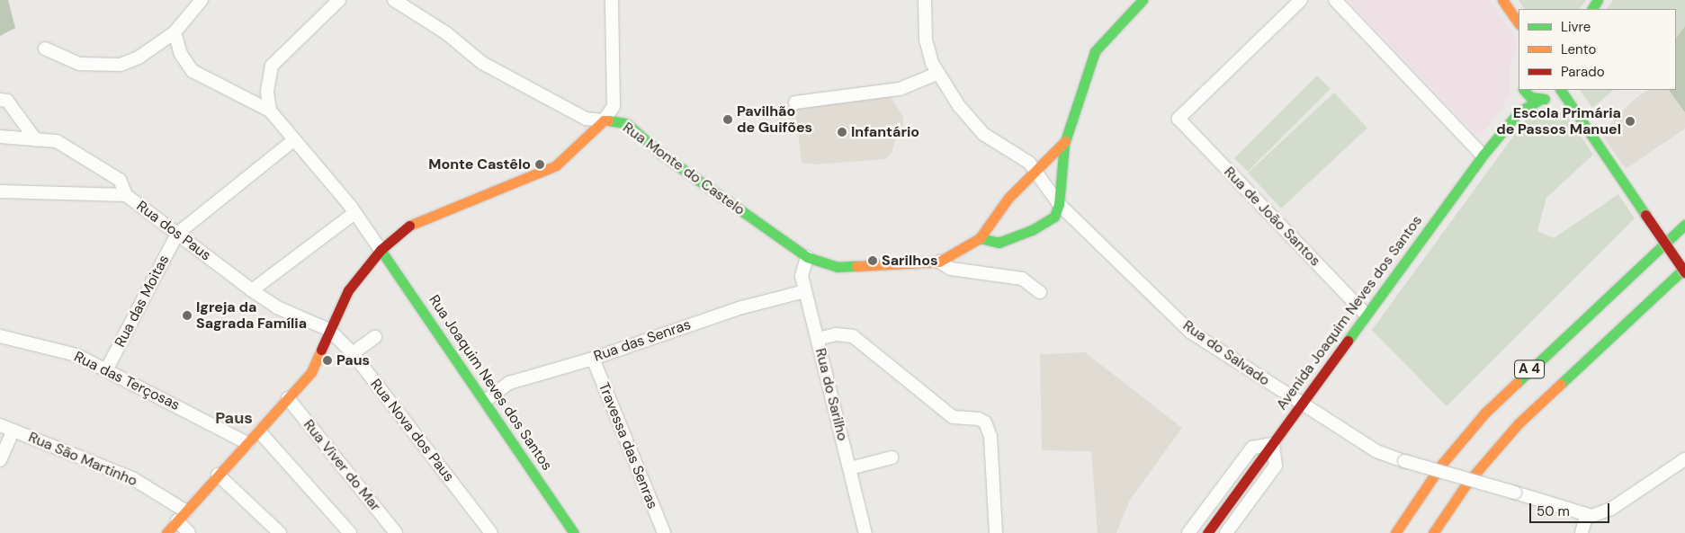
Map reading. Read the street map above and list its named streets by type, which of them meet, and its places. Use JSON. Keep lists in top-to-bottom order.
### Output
{
  "streets": {
    "main road": [
      "Rua Monte do Castelo",
      "Avenida Joaquim Neves dos Santos",
      "A 4",
      "Rua Joaquim Neves dos Santos"
    ],
    "street": [
      "Rua de João Santos",
      "Rua dos Paus",
      "Rua das Moitas",
      "Rua das Senras",
      "Rua do Salvado",
      "Rua das Terçosas",
      "Rua do Sarilho",
      "Rua Nova dos Paus",
      "Travessa das Senras",
      "Rua São Martinho",
      "Rua Viver do Mar"
    ]
  },
  "crossings": [
    ["Rua Monte do Castelo", "Rua do Sarilho"],
    ["Rua de João Santos", "Avenida Joaquim Neves dos Santos"],
    ["Rua dos Paus", "Rua das Moitas"],
    ["Rua dos Paus", "Rua Nova dos Paus"],
    ["Rua das Moitas", "Rua das Terçosas"],
    ["Avenida Joaquim Neves dos Santos", "Rua do Salvado"],
    ["Rua das Senras", "Rua Joaquim Neves dos Santos"],
    ["Rua das Senras", "Rua do Sarilho"],
    ["Rua das Senras", "Travessa das Senras"]
  ],
  "districts": ["Paus"],
  "places": [
    "Pavilhão de Guifões",
    "Escola Primária de Passos Manuel",
    "Infantário",
    "Monte Castêlo",
    "Sarilhos",
    "Igreja da Sagrada Família",
    "Paus"
  ],
  "legend": ["Livre", "Lento", "Parado"],
  "scale_bar": "50 m"
}
